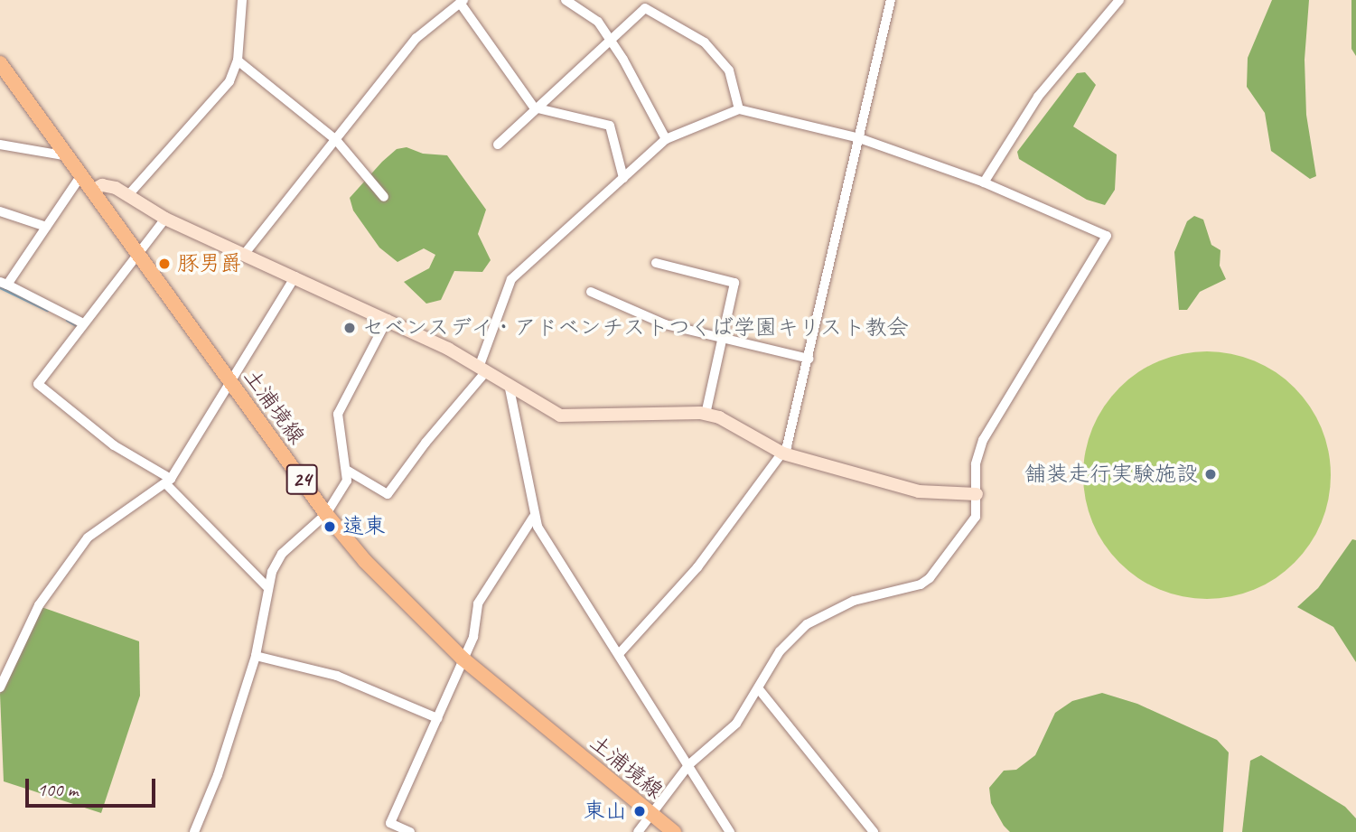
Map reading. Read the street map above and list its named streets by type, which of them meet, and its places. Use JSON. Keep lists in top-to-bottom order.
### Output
{
  "streets": {
    "main road": ["土浦境線", "24"]
  },
  "places": [
    "豚男爵",
    "セベンスデイ・アドベンチストつくば学園キリスト教会",
    "舗装走行実験施設",
    "遠東",
    "東山"
  ],
  "scale_bar": "100 m"
}
